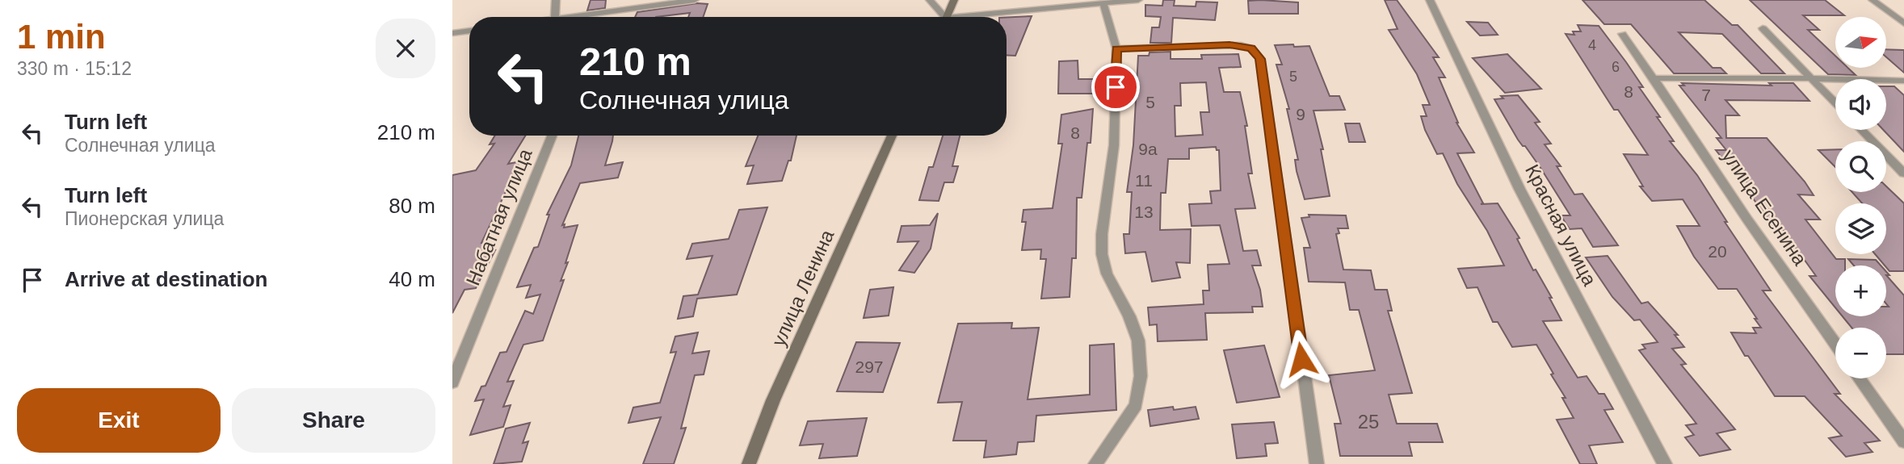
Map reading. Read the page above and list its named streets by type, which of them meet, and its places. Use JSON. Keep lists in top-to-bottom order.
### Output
{
  "streets": {
    "street": [
      "улица Есенина",
      "Набатная улица",
      "Красная улица",
      "улица Ленина"
    ]
  },
  "house_numbers": [
    "4",
    "6",
    "5",
    "8",
    "7",
    "5",
    "9",
    "8",
    "9а",
    "11",
    "13",
    "20",
    "297",
    "25"
  ],
  "north": "right",
  "page": {
    "heading": ["1 min", "330 m · 15:12"],
    "map_buttons": ["+", "−"],
    "turn": ["210 m", "Солнечная улица"],
    "list": [
      {
        "name": "Turn left",
        "note": "Солнечная улица",
        "value": "210 m"
      },
      {
        "name": "Turn left",
        "note": "Пионерская улица",
        "value": "80 m"
      },
      {
        "name": "Arrive at destination",
        "value": "40 m"
      }
    ],
    "buttons": ["Exit", "Share"]
  }
}
